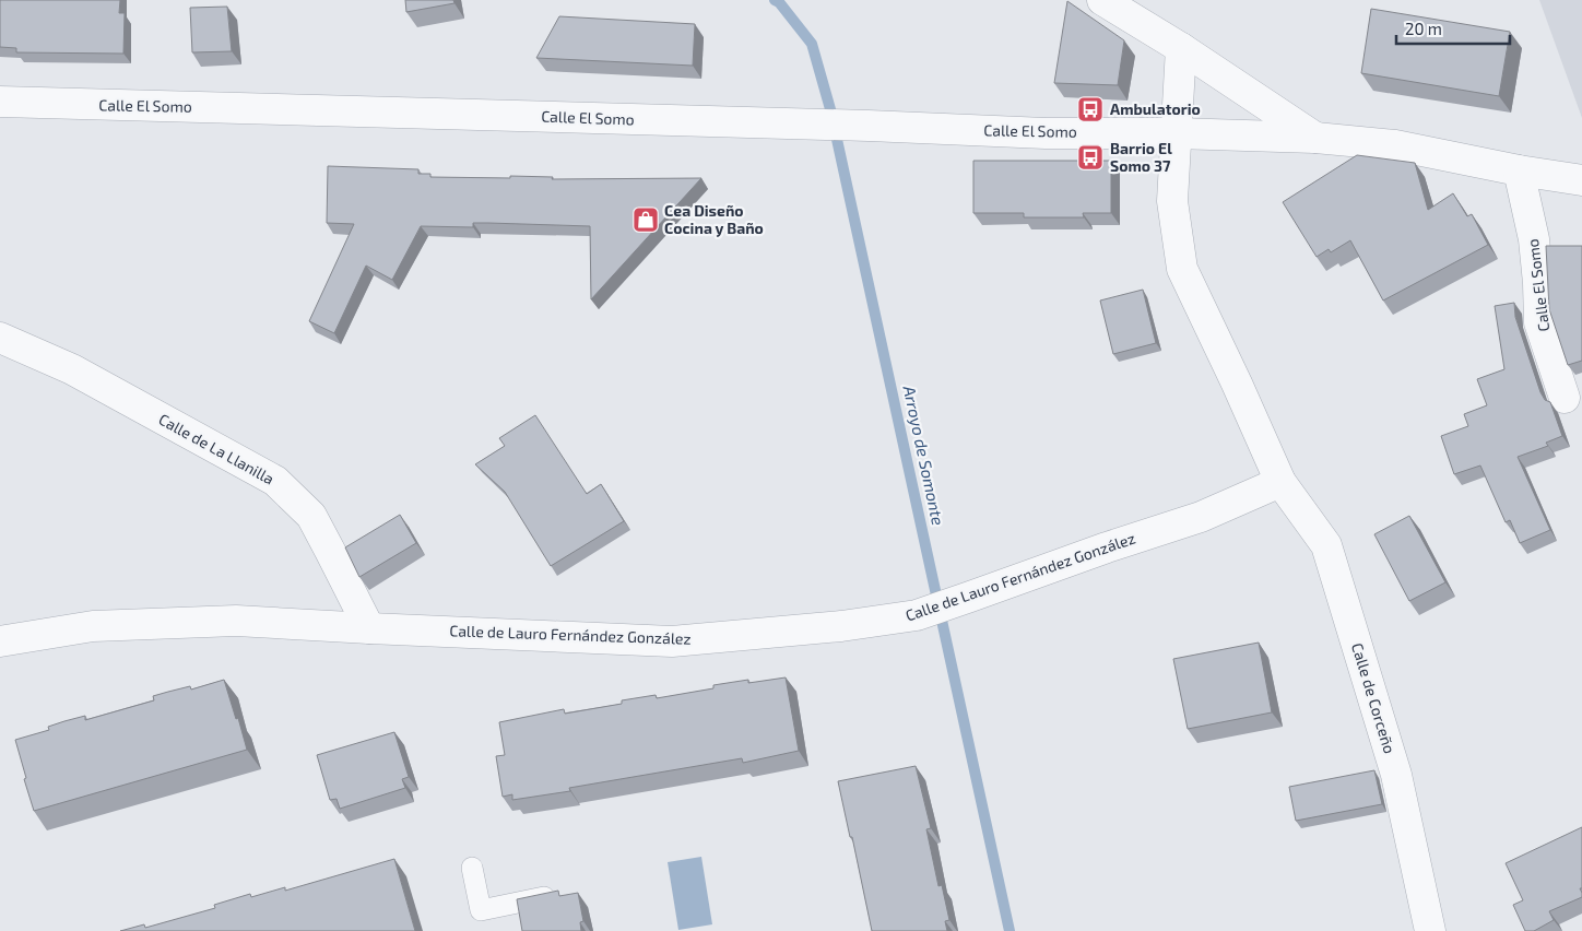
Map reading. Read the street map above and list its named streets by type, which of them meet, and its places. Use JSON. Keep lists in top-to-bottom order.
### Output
{
  "streets": {
    "street": [
      "Calle El Somo",
      "Calle de La Llanilla",
      "Calle de Lauro Fernández González",
      "Calle de Corceño"
    ]
  },
  "crossings": [
    ["Calle de La Llanilla", "Calle de Lauro Fernández González"],
    ["Calle de Lauro Fernández González", "Calle de Corceño"]
  ],
  "water": ["Arroyo de Somonte"],
  "places": {
    "bus stop": ["Ambulatorio", "Barrio El Somo 37"],
    "shop": ["Cea Diseño Cocina y Baño"]
  },
  "scale_bar": "20 m"
}
